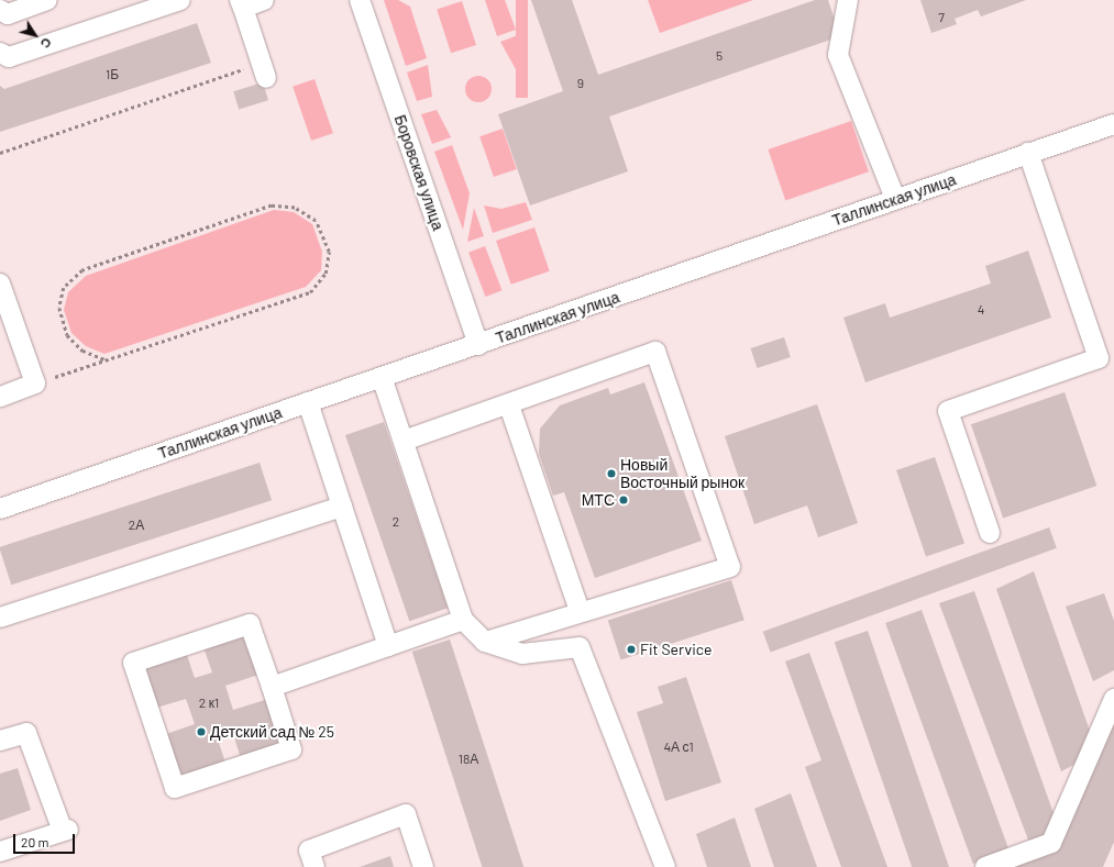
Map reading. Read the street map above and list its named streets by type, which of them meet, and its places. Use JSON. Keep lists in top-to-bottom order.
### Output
{
  "streets": {
    "street": ["Боровская улица", "Таллинская улица"]
  },
  "crossings": [
    ["Боровская улица", "Таллинская улица"]
  ],
  "places": [
    "Новый Восточный рынок",
    "МТС",
    "Fit Service",
    "Детский сад № 25"
  ],
  "house_numbers": [
    "7",
    "5",
    "1Б",
    "9",
    "4",
    "2",
    "2А",
    "2 к1",
    "4А с1",
    "18А"
  ],
  "scale_bar": "20 m",
  "north": "bottom right"
}
